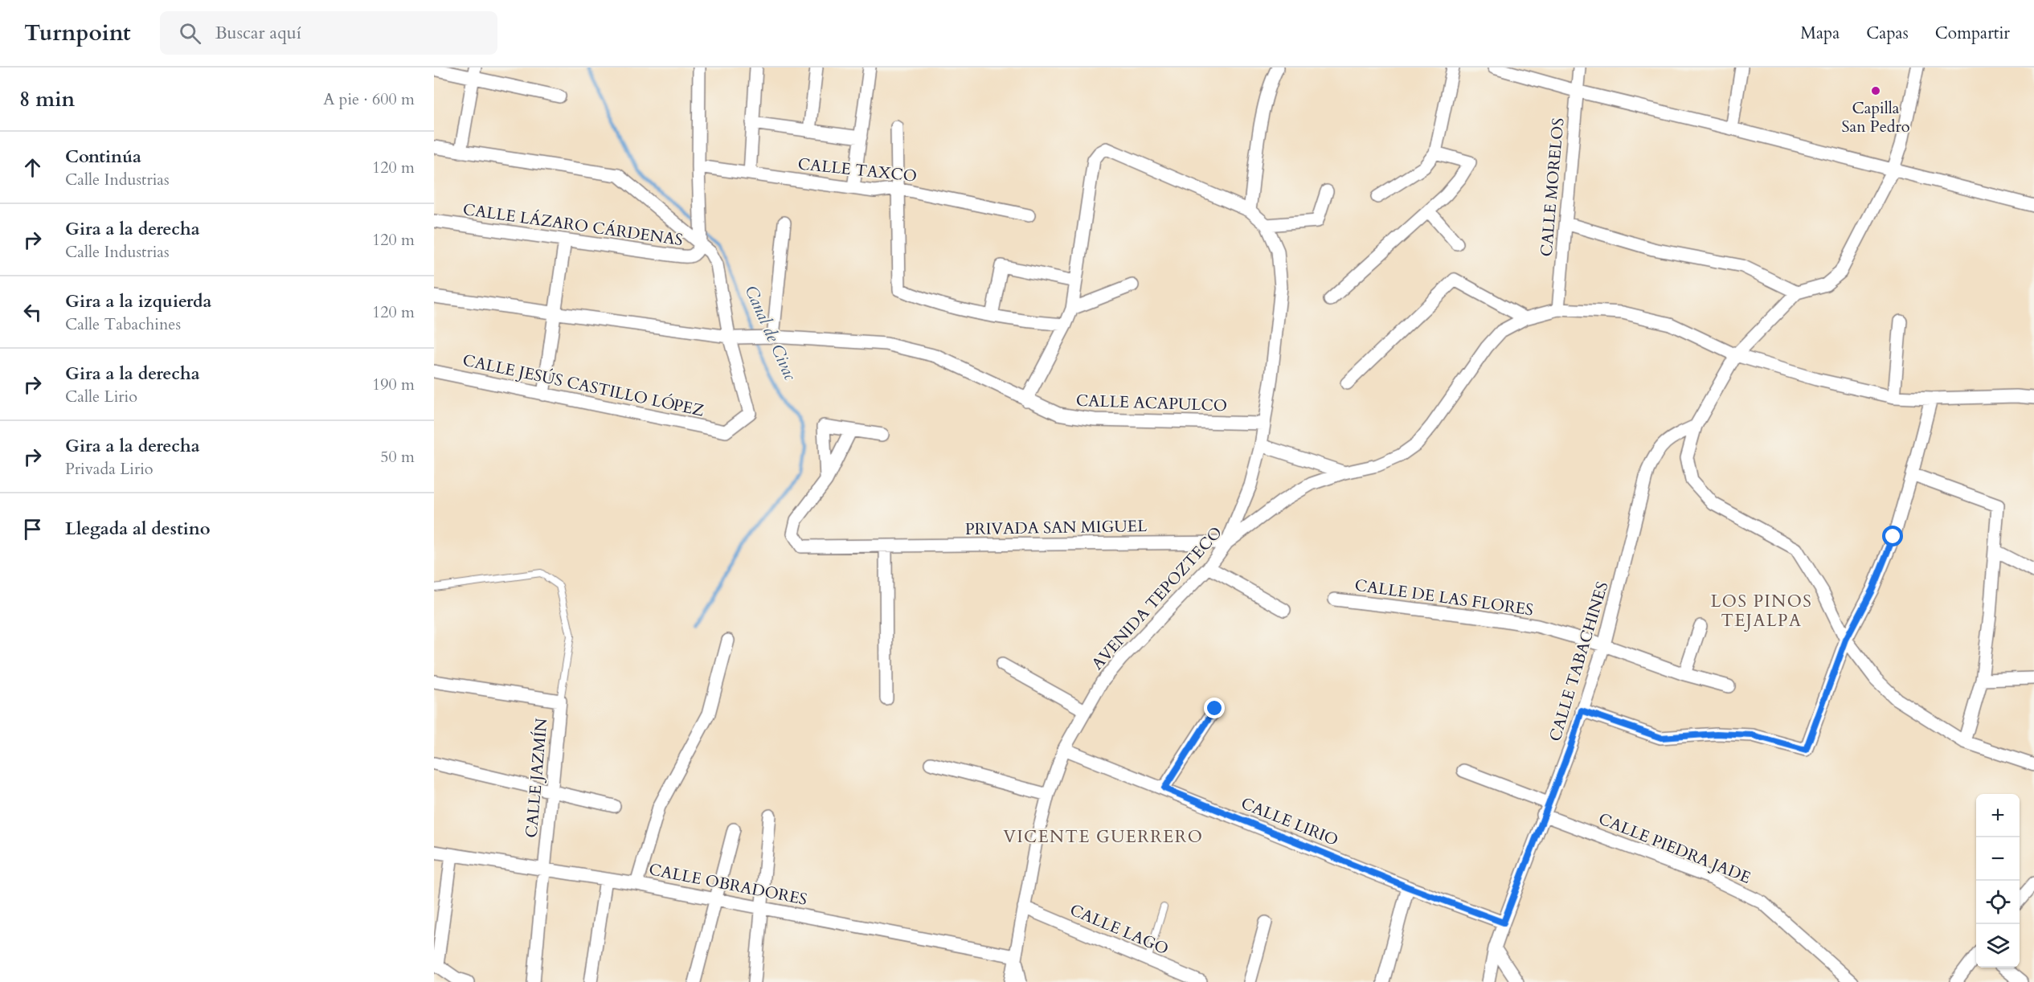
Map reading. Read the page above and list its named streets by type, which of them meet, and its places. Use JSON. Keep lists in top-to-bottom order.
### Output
{
  "streets": {
    "street": [
      "CALLE TAXCO",
      "CALLE MORELOS",
      "CALLE LÁZARO CÁRDENAS",
      "CALLE JESÚS CASTILLO LÓPEZ",
      "CALLE ACAPULCO",
      "PRIVADA SAN MIGUEL",
      "CALLE DE LAS FLORES",
      "AVENIDA TEPOZTECO",
      "CALLE TABACHINES",
      "CALLE JAZMÍN",
      "CALLE LIRIO",
      "CALLE PIEDRA JADE",
      "CALLE OBRADORES",
      "CALLE LAGO"
    ]
  },
  "crossings": [
    ["CALLE MORELOS", "AVENIDA TEPOZTECO"],
    ["CALLE JESÚS CASTILLO LÓPEZ", "CALLE ACAPULCO"],
    ["PRIVADA SAN MIGUEL", "AVENIDA TEPOZTECO"],
    ["CALLE DE LAS FLORES", "CALLE TABACHINES"],
    ["AVENIDA TEPOZTECO", "CALLE LIRIO"],
    ["AVENIDA TEPOZTECO", "CALLE OBRADORES"],
    ["AVENIDA TEPOZTECO", "CALLE LAGO"],
    ["CALLE TABACHINES", "CALLE LIRIO"],
    ["CALLE TABACHINES", "CALLE PIEDRA JADE"],
    ["CALLE JAZMÍN", "CALLE OBRADORES"]
  ],
  "districts": ["LOS PINOS TEJALPA", "VICENTE GUERRERO"],
  "water": ["Canal de Civac"],
  "places": ["Capilla San Pedro"],
  "page": {
    "header": "Turnpoint",
    "search": "Buscar aquí",
    "nav": ["Mapa", "Capas", "Compartir"],
    "heading": ["8 min", "A pie · 600 m"],
    "list": [
      ["Continúa", "Calle Industrias", "120 m"],
      ["Gira a la derecha", "Calle Industrias", "120 m"],
      ["Gira a la izquierda", "Calle Tabachines", "120 m"],
      ["Gira a la derecha", "Calle Lirio", "190 m"],
      ["Gira a la derecha", "Privada Lirio", "50 m"],
      "Llegada al destino"
    ],
    "map_buttons": ["+", "−"]
  }
}
